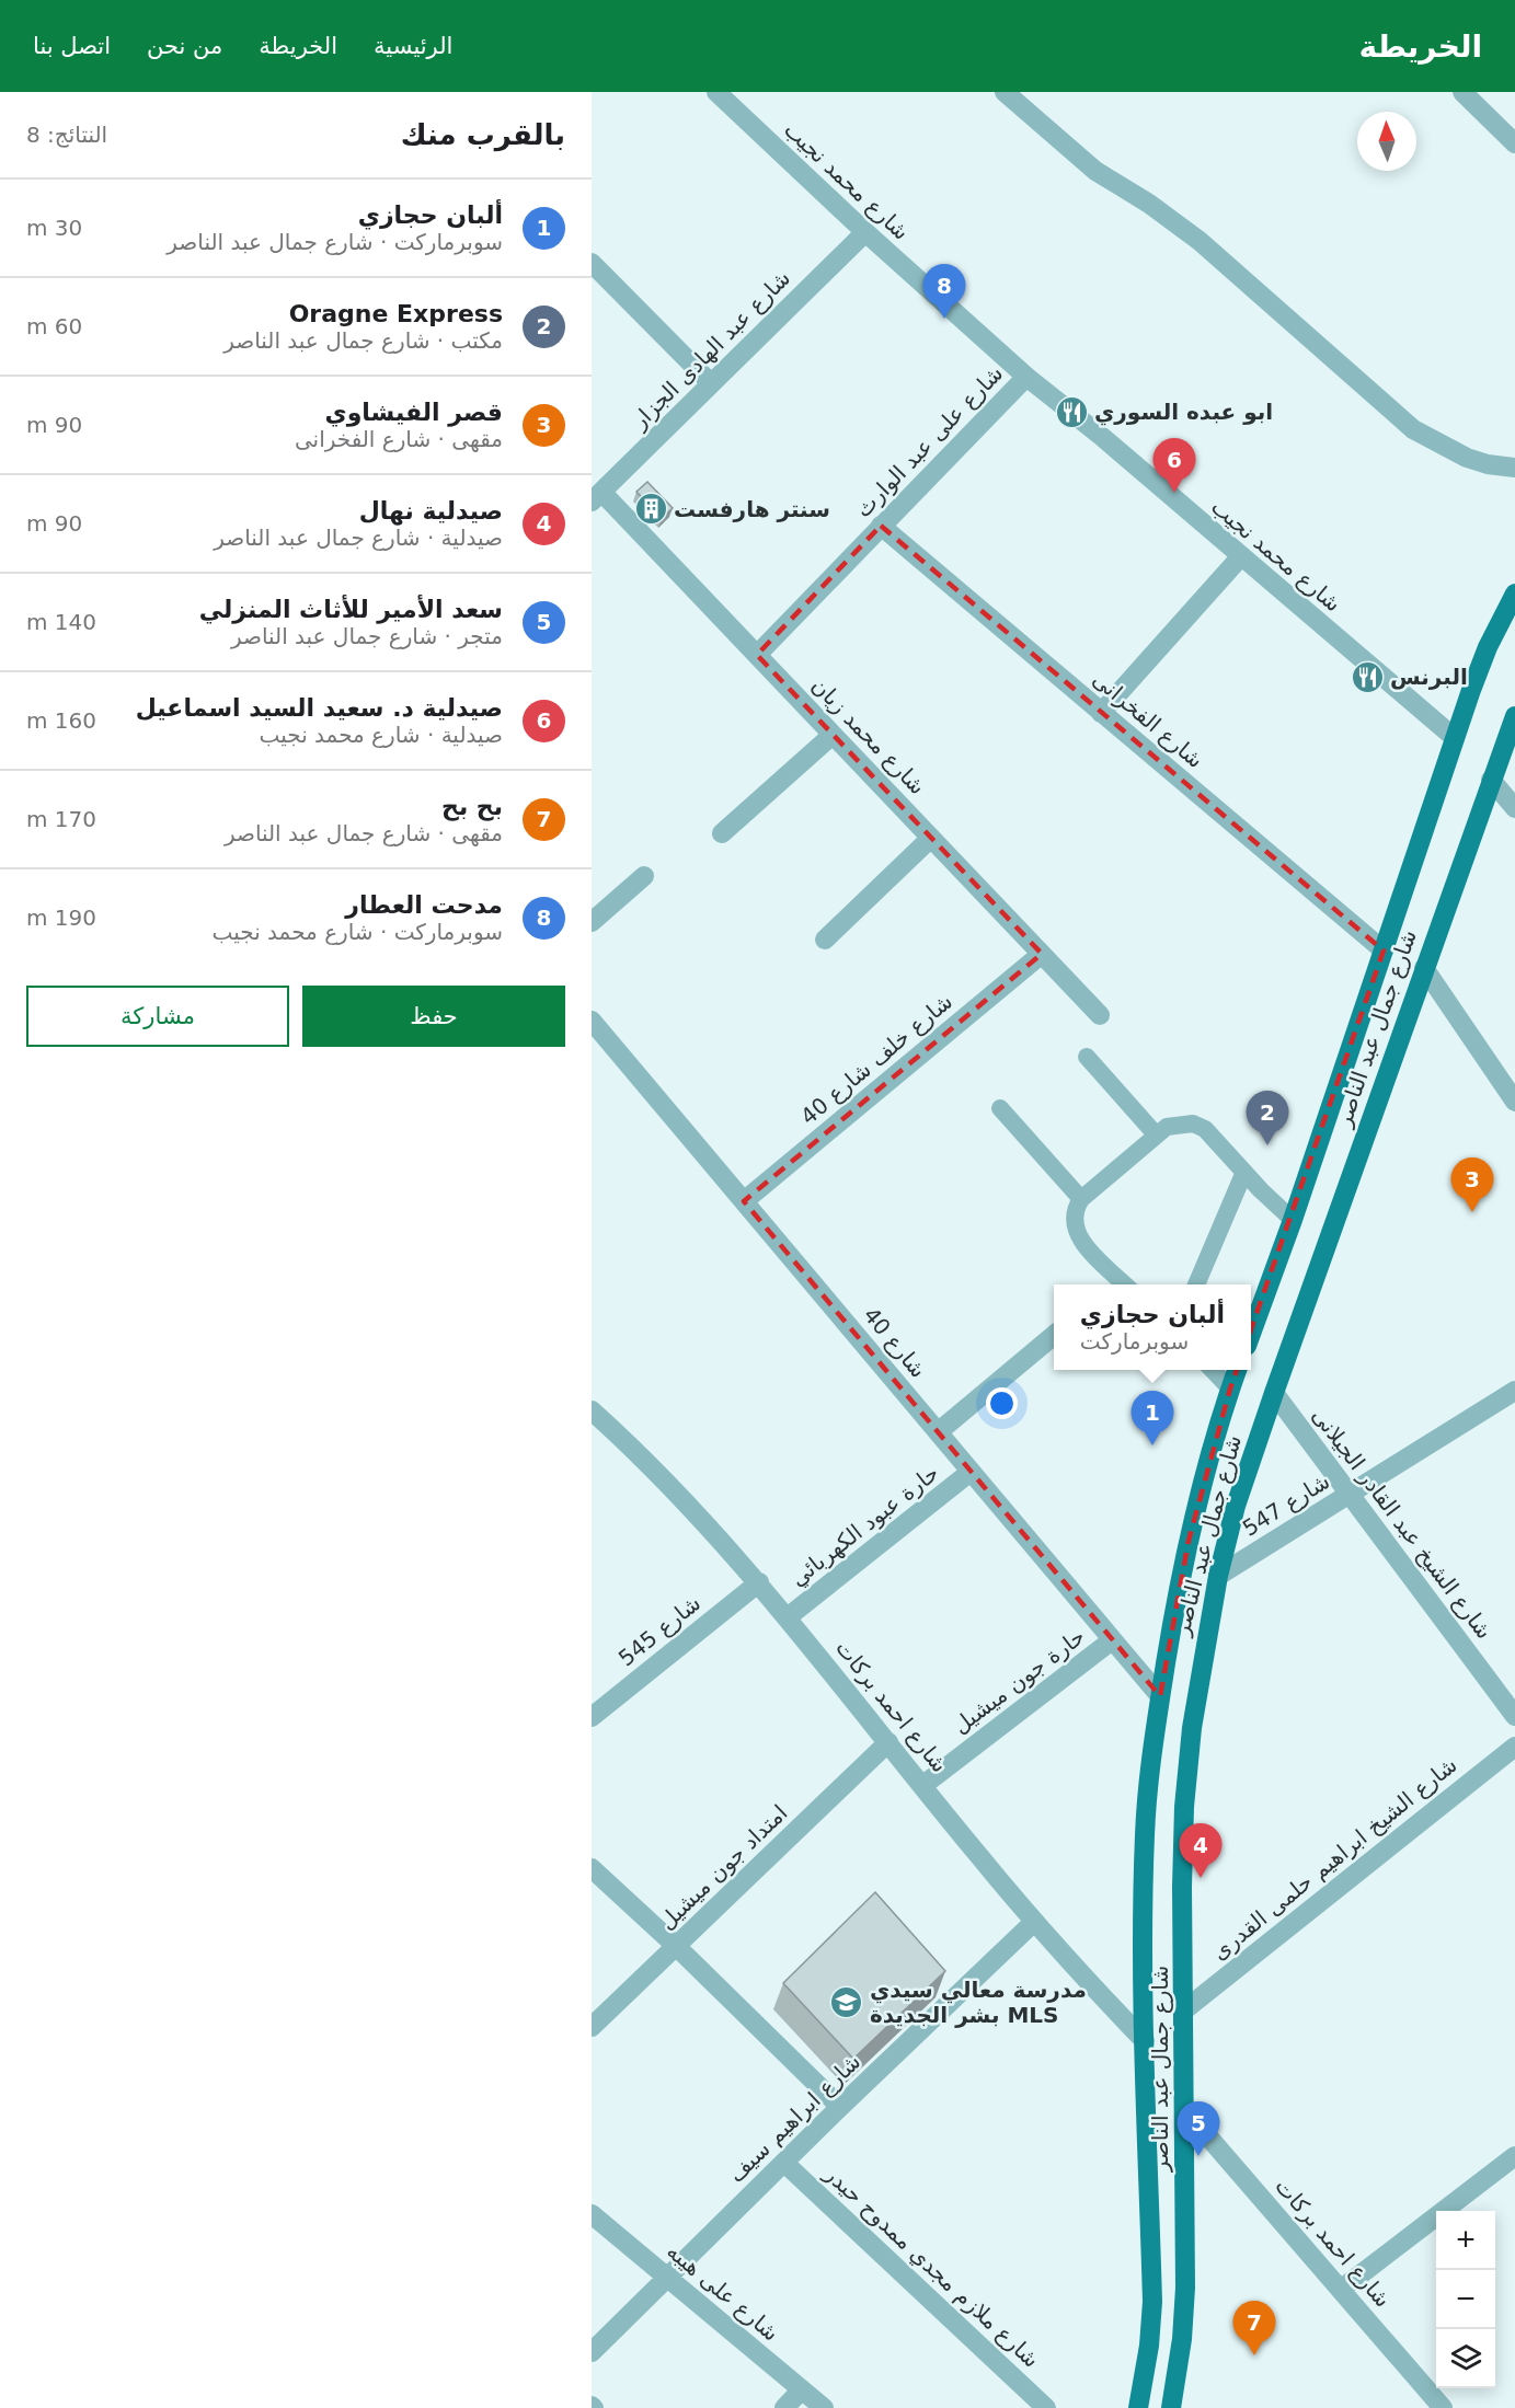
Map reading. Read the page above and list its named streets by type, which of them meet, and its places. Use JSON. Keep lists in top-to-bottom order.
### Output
{
  "streets": {
    "main road": ["شارع جمال عبد الناصر"],
    "street": [
      "شارع محمد نجيب",
      "شارع عبد الهادى الجزار",
      "شارع على عبد الوارث",
      "شارع الفخرانى",
      "شارع محمد زيان",
      "شارع خلف شارع 40",
      "شارع 40",
      "شارع 547",
      "شارع الشيخ عبد القادر الجيلانى",
      "حارة عبود الكهربائي",
      "شارع 545",
      "حارة جون ميشيل",
      "شارع احمد بركات",
      "شارع الشيخ ابراهيم حلمى القدرى",
      "امتداد جون ميشيل",
      "شارع ابراهيم سيف",
      "شارع ملازم مجدي ممدوح حيدر",
      "شارع على هيبه"
    ]
  },
  "crossings": [
    ["شارع محمد نجيب", "شارع عبد الهادى الجزار"],
    ["شارع محمد نجيب", "شارع على عبد الوارث"],
    ["شارع محمد نجيب", "شارع جمال عبد الناصر"],
    ["شارع عبد الهادى الجزار", "شارع محمد زيان"],
    ["شارع على عبد الوارث", "شارع الفخرانى"],
    ["شارع على عبد الوارث", "شارع محمد زيان"],
    ["شارع الفخرانى", "شارع جمال عبد الناصر"],
    ["شارع محمد زيان", "شارع خلف شارع 40"],
    ["شارع جمال عبد الناصر", "شارع 40"],
    ["شارع جمال عبد الناصر", "شارع 547"],
    ["شارع جمال عبد الناصر", "شارع الشيخ عبد القادر الجيلانى"],
    ["شارع جمال عبد الناصر", "شارع احمد بركات"],
    ["شارع جمال عبد الناصر", "شارع الشيخ ابراهيم حلمى القدرى"],
    ["شارع خلف شارع 40", "شارع 40"],
    ["شارع 40", "حارة عبود الكهربائي"],
    ["شارع 40", "حارة جون ميشيل"],
    ["شارع 547", "شارع الشيخ عبد القادر الجيلانى"],
    ["حارة عبود الكهربائي", "شارع احمد بركات"],
    ["شارع 545", "شارع احمد بركات"],
    ["حارة جون ميشيل", "شارع احمد بركات"],
    ["شارع احمد بركات", "امتداد جون ميشيل"],
    ["شارع احمد بركات", "شارع ابراهيم سيف"],
    ["شارع ابراهيم سيف", "شارع ملازم مجدي ممدوح حيدر"],
    ["شارع ابراهيم سيف", "شارع على هيبه"]
  ],
  "places": {
    "restaurant": ["ابو عبده السوري", "البرنس"],
    "building": ["سنتر هارفست"],
    "school or university": ["مدرسة معالي سيدي بشر الجديدة MLS"]
  },
  "north": "top",
  "page": {
    "header": "الخريطة",
    "nav": [
      "الرئيسية",
      "الخريطة",
      "من نحن",
      "اتصل بنا"
    ],
    "heading": ["بالقرب منك", "النتائج: 8"],
    "list": [
      {
        "mark": "1",
        "name": "ألبان حجازي",
        "note": "سوبرماركت · شارع جمال عبد الناصر",
        "value": "30 m"
      },
      {
        "mark": "2",
        "name": "Oragne Express",
        "note": "مكتب · شارع جمال عبد الناصر",
        "value": "60 m"
      },
      {
        "mark": "3",
        "name": "قصر الفيشاوي",
        "note": "مقهى · شارع الفخرانى",
        "value": "90 m"
      },
      {
        "mark": "4",
        "name": "صيدلية نهال",
        "note": "صيدلية · شارع جمال عبد الناصر",
        "value": "90 m"
      },
      {
        "mark": "5",
        "name": "سعد الأمير للأثاث المنزلي",
        "note": "متجر · شارع جمال عبد الناصر",
        "value": "140 m"
      },
      {
        "mark": "6",
        "name": "صيدلية د. سعيد السيد اسماعيل",
        "note": "صيدلية · شارع محمد نجيب",
        "value": "160 m"
      },
      {
        "mark": "7",
        "name": "بح بح",
        "note": "مقهى · شارع جمال عبد الناصر",
        "value": "170 m"
      },
      {
        "mark": "8",
        "name": "مدحت العطار",
        "note": "سوبرماركت · شارع محمد نجيب",
        "value": "190 m"
      }
    ],
    "pins": [
      "8",
      "6",
      "2",
      "3",
      "1",
      "4",
      "5",
      "7"
    ],
    "buttons": ["حفظ", "مشاركة"],
    "popup": ["ألبان حجازي", "سوبرماركت"],
    "map_buttons": ["+", "−"]
  }
}
